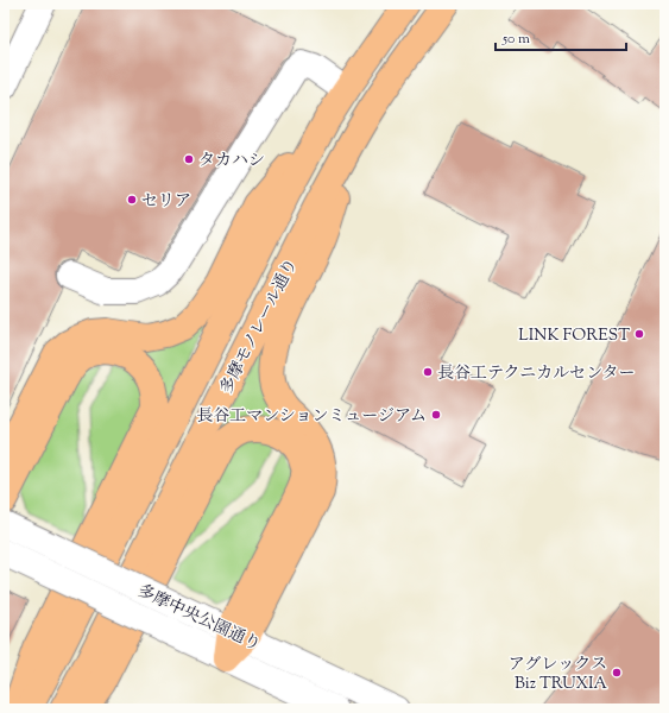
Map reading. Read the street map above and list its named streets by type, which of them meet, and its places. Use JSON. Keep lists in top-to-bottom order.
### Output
{
  "streets": {
    "main road": ["多摩モノレール通り"],
    "street": ["多摩中央公園通り"]
  },
  "places": [
    "タカハシ",
    "セリア",
    "LINK FOREST",
    "長谷工テクニカルセンター",
    "長谷工マンションミュージアム",
    "アグレックス Biz TRUXIA"
  ],
  "scale_bar": "50 m"
}
